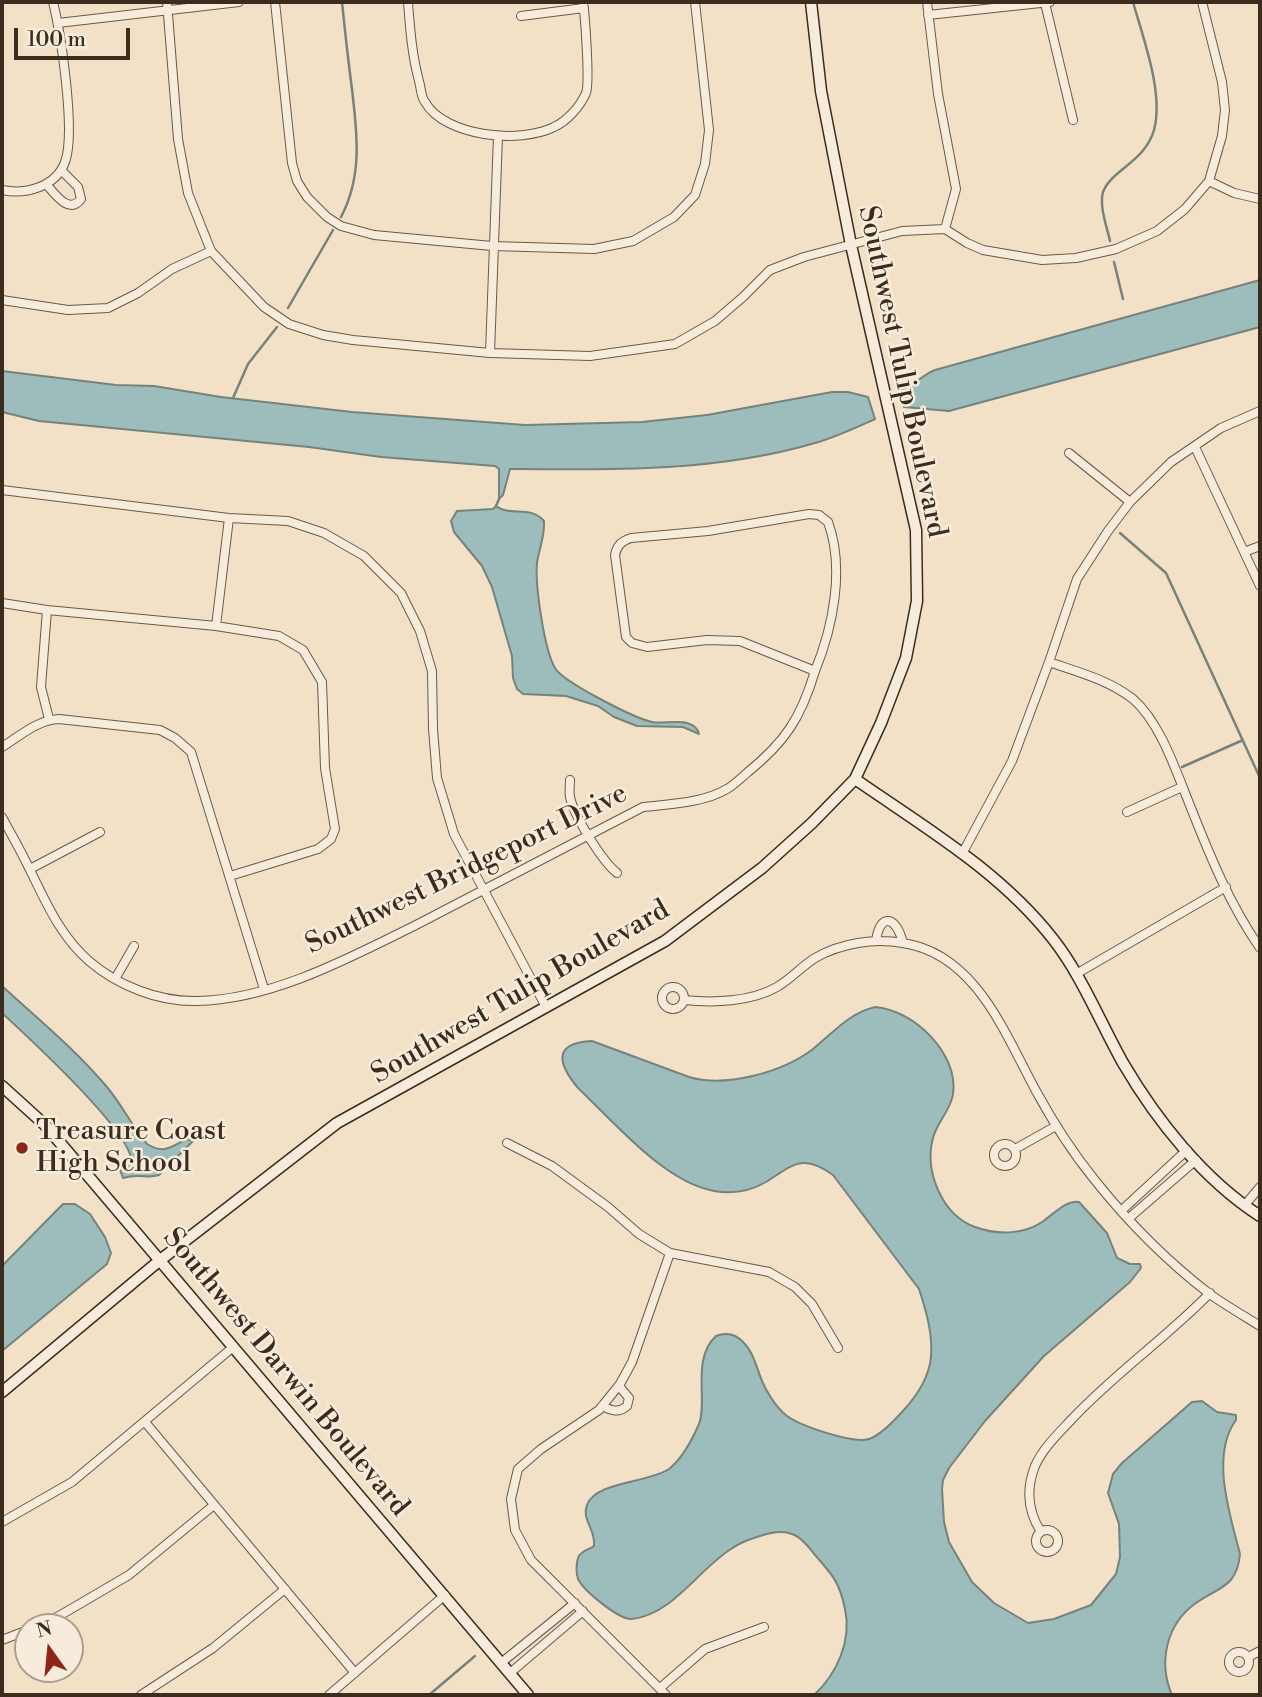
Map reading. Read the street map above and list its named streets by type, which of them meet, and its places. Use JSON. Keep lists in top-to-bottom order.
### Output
{
  "streets": {
    "street": ["Southwest Tulip Boulevard", "Southwest Bridgeport Drive", "Southwest Darwin Boulevard"]
  },
  "crossings": [
    ["Southwest Tulip Boulevard", "Southwest Darwin Boulevard"]
  ],
  "places": ["Treasure Coast High School"],
  "scale_bar": "100 m",
  "north": "top"
}
